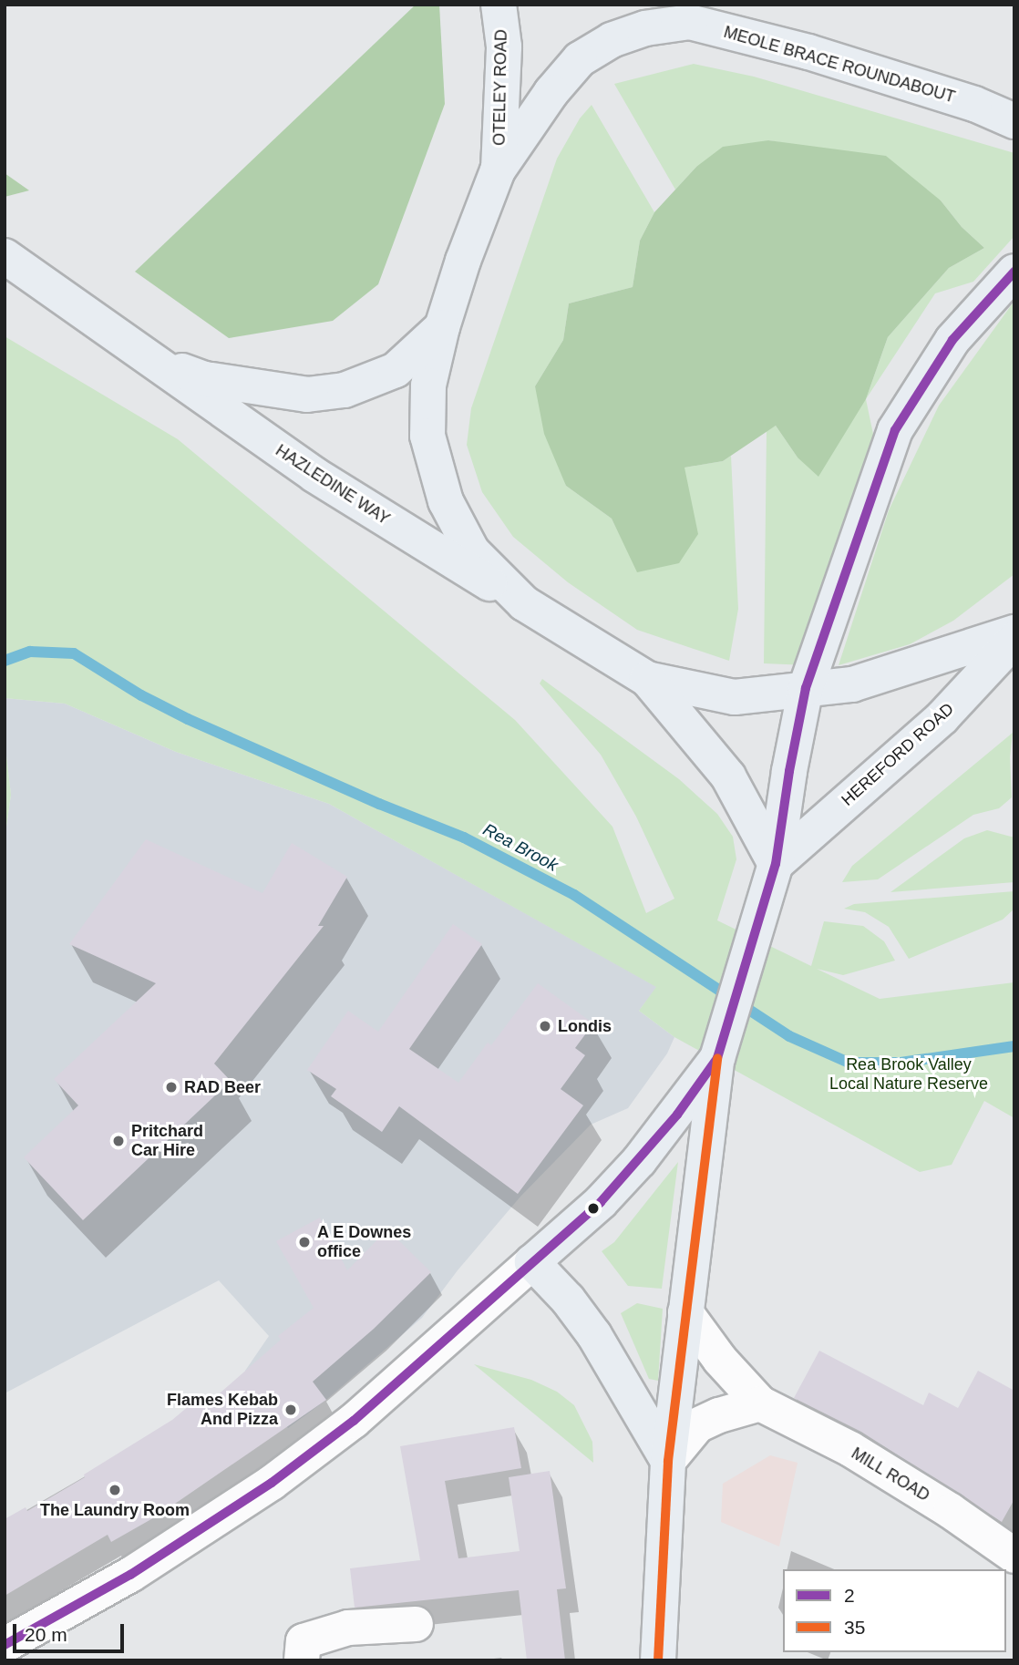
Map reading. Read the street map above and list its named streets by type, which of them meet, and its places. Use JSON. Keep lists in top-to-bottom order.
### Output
{
  "streets": {
    "main road": [
      "MEOLE BRACE ROUNDABOUT",
      "OTELEY ROAD",
      "HAZLEDINE WAY",
      "HEREFORD ROAD"
    ],
    "street": ["MILL ROAD"]
  },
  "crossings": [
    ["MEOLE BRACE ROUNDABOUT", "OTELEY ROAD"],
    ["MEOLE BRACE ROUNDABOUT", "HAZLEDINE WAY"]
  ],
  "water": ["Rea Brook"],
  "parks": ["Rea Brook Valley Local Nature Reserve"],
  "places": [
    "Londis",
    "RAD Beer",
    "Pritchard Car Hire",
    "A E Downes office",
    "Flames Kebab And Pizza",
    "The Laundry Room"
  ],
  "lines": ["transit line 2", "transit line 35"],
  "legend": ["2", "35"],
  "scale_bar": "20 m"
}
